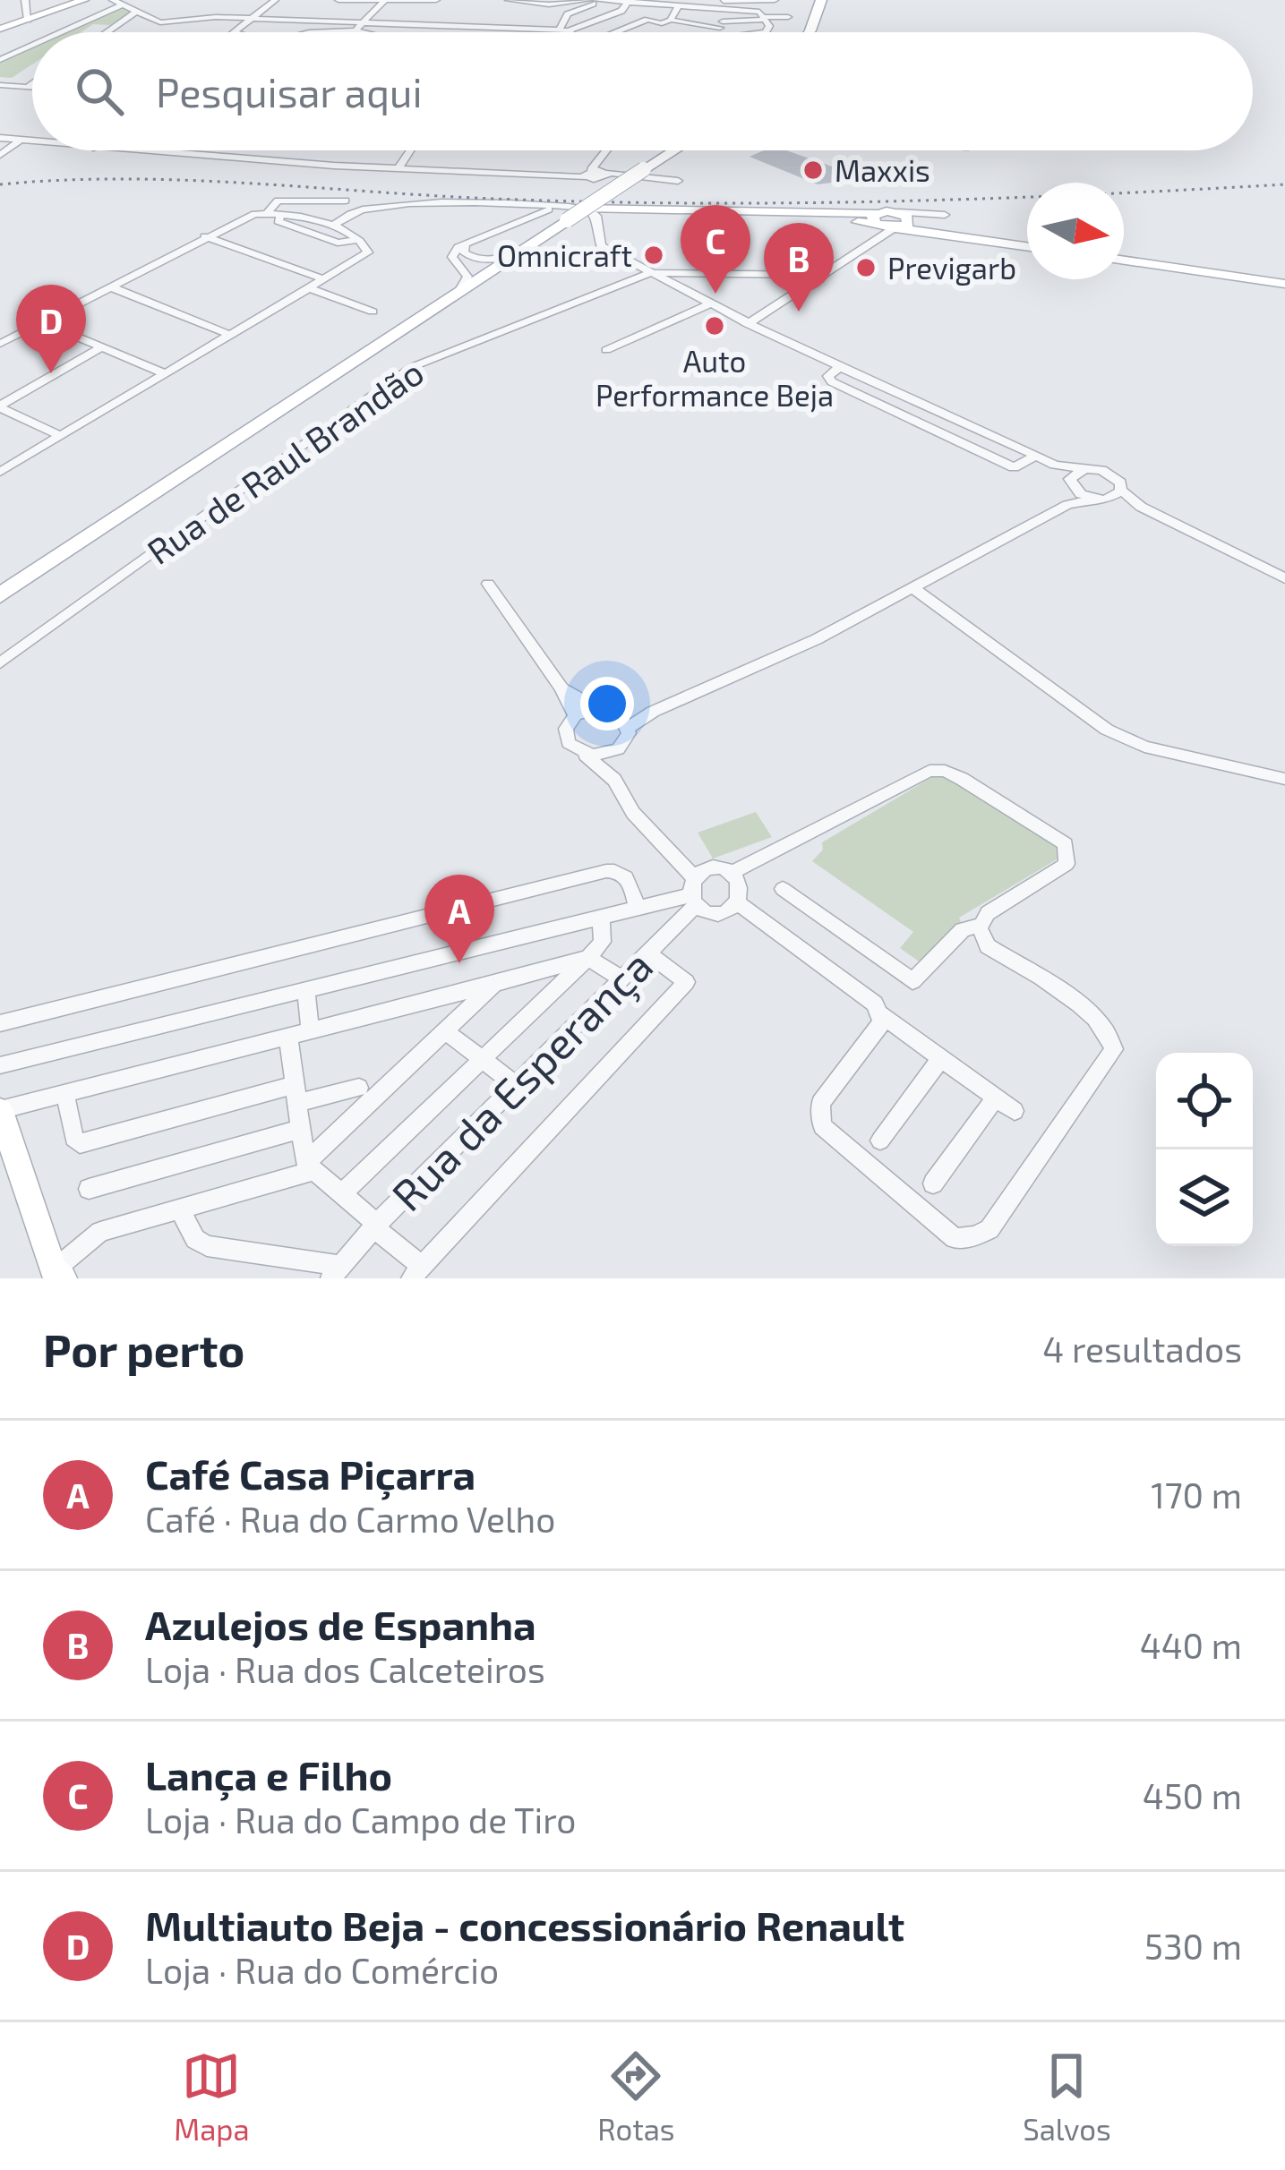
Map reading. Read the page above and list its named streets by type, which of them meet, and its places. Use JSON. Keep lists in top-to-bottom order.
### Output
{
  "streets": {
    "street": ["Rua de Raul Brandão", "Rua da Esperança"]
  },
  "places": [
    "Maxxis",
    "Omnicraft",
    "Previgarb",
    "Auto Performance Beja"
  ],
  "north": "right",
  "page": {
    "search": "Pesquisar aqui",
    "pins": [
      "C",
      "B",
      "D",
      "A"
    ],
    "heading": ["Por perto", "4 resultados"],
    "list": [
      {
        "mark": "A",
        "name": "Café Casa Piçarra",
        "note": "Café · Rua do Carmo Velho",
        "value": "170 m"
      },
      {
        "mark": "B",
        "name": "Azulejos de Espanha",
        "note": "Loja · Rua dos Calceteiros",
        "value": "440 m"
      },
      {
        "mark": "C",
        "name": "Lança e Filho",
        "note": "Loja · Rua do Campo de Tiro",
        "value": "450 m"
      },
      {
        "mark": "D",
        "name": "Multiauto Beja - concessionário Renault",
        "note": "Loja · Rua do Comércio",
        "value": "530 m"
      }
    ],
    "nav": ["Mapa", "Rotas", "Salvos"]
  }
}
